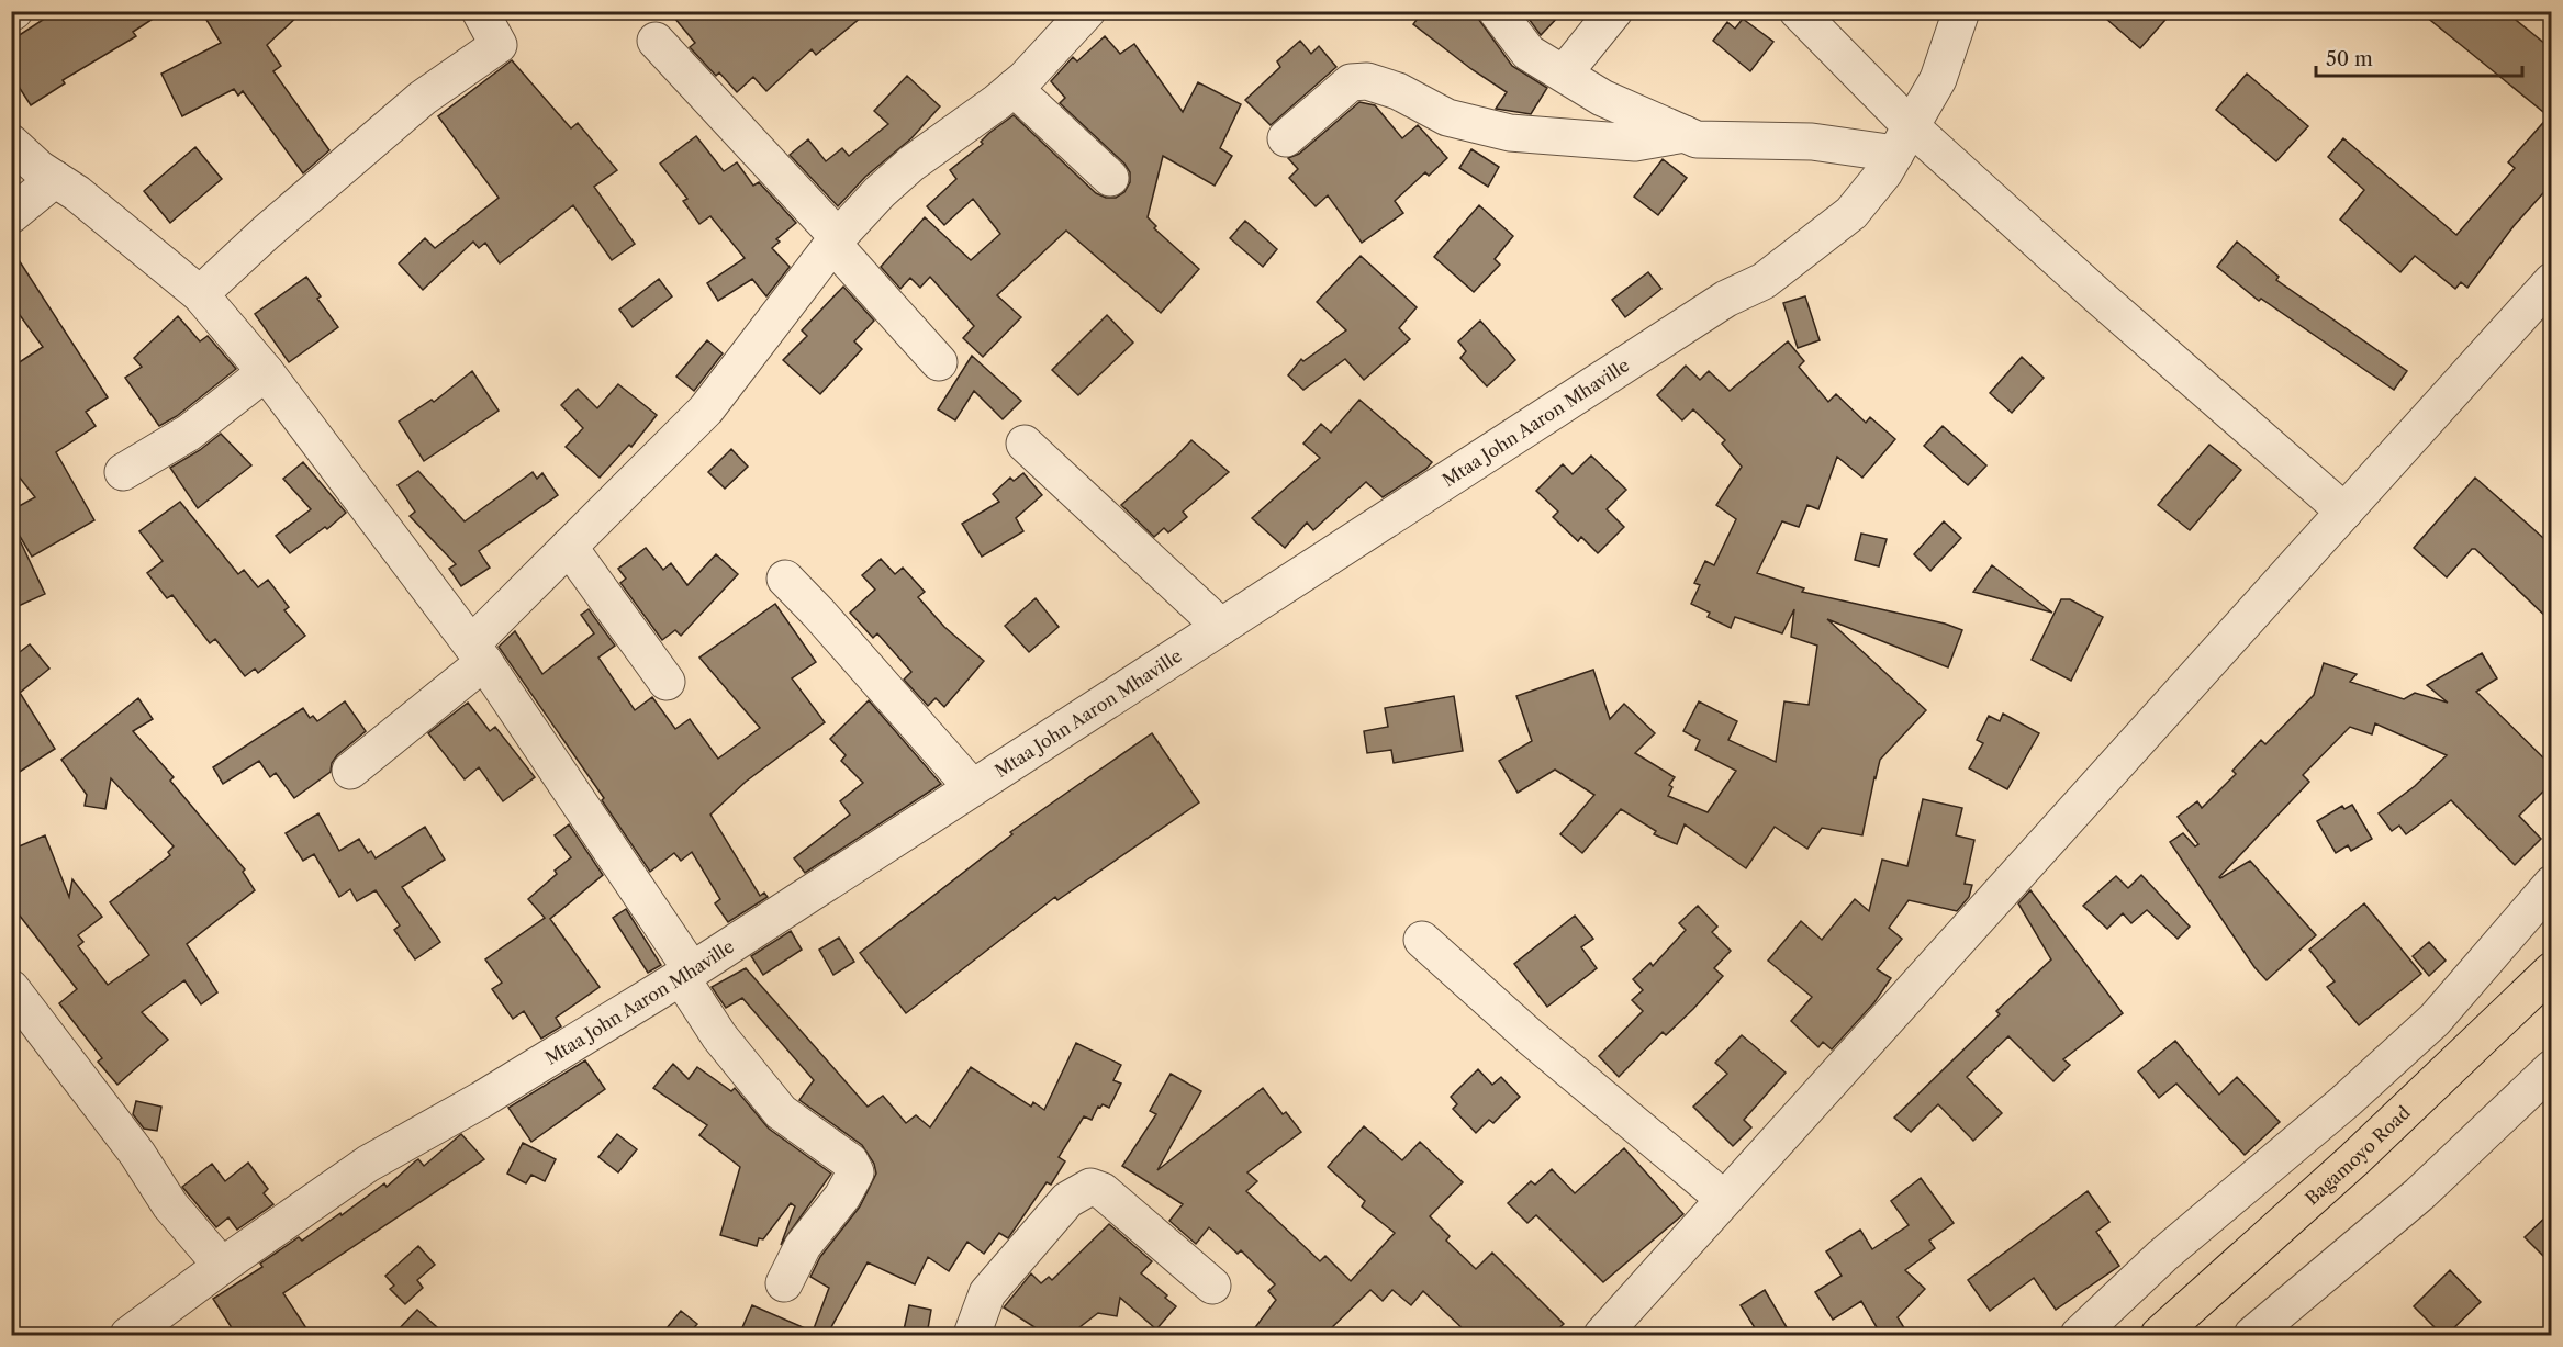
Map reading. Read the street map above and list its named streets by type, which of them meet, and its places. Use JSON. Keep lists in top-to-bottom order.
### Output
{
  "streets": {
    "highway": ["Bagamoyo Road"],
    "street": ["Mtaa John Aaron Mhaville"]
  },
  "scale_bar": "50 m"
}
